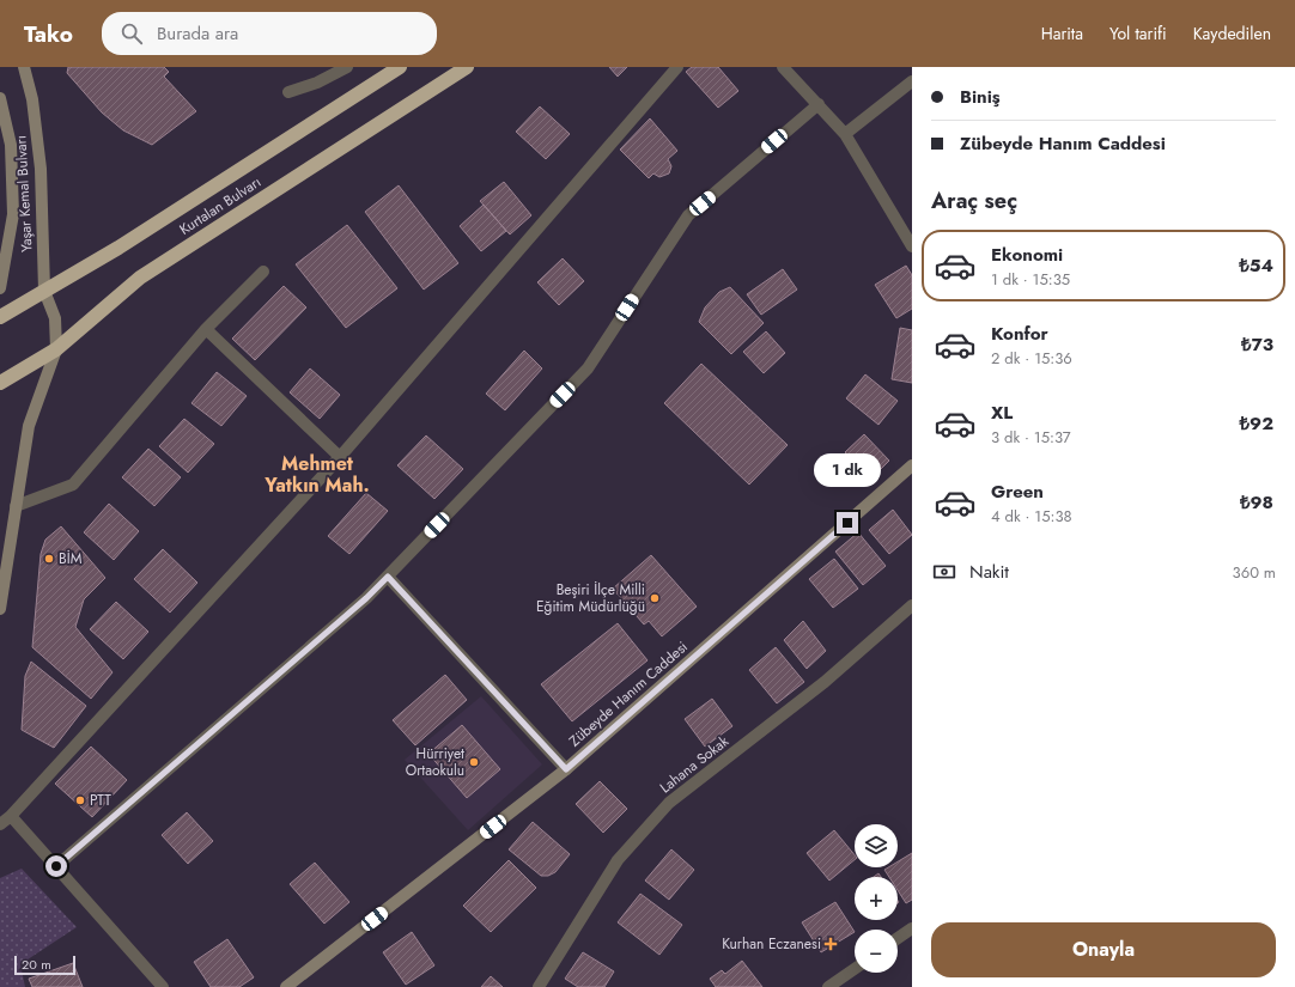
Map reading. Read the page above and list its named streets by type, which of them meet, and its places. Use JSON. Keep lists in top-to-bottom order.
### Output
{
  "streets": {
    "highway": ["Kurtalan Bulvarı"],
    "street": ["Yaşar Kemal Bulvarı", "Zübeyde Hanım Caddesi", "Lahana Sokak"]
  },
  "crossings": [
    ["Yaşar Kemal Bulvarı", "Kurtalan Bulvarı"]
  ],
  "districts": ["Mehmet Yatkın Mah."],
  "places": {
    "other": [
      "BİM",
      "Beşiri İlçe Milli Eğitim Müdürlüğü",
      "Hürriyet Ortaokulu",
      "PTT"
    ],
    "health": ["Kurhan Eczanesi"]
  },
  "scale_bar": "20 m",
  "page": {
    "header": "Tako",
    "search": "Burada ara",
    "nav": ["Harita", "Yol tarifi", "Kaydedilen"],
    "banner": ["Biniş", "Zübeyde Hanım Caddesi"],
    "heading": "Araç seç",
    "list": [
      {
        "name": "Ekonomi",
        "note": "1 dk · 15:35",
        "value": "₺54"
      },
      {
        "name": "Konfor",
        "note": "2 dk · 15:36",
        "value": "₺73"
      },
      {
        "name": "XL",
        "note": "3 dk · 15:37",
        "value": "₺92"
      },
      {
        "name": "Green",
        "note": "4 dk · 15:38",
        "value": "₺98"
      }
    ],
    "bubble": "1 dk",
    "pay": ["Nakit", "360 m"],
    "map_buttons": ["+", "−"],
    "buttons": "Onayla",
    "scale": "20 m"
  }
}
